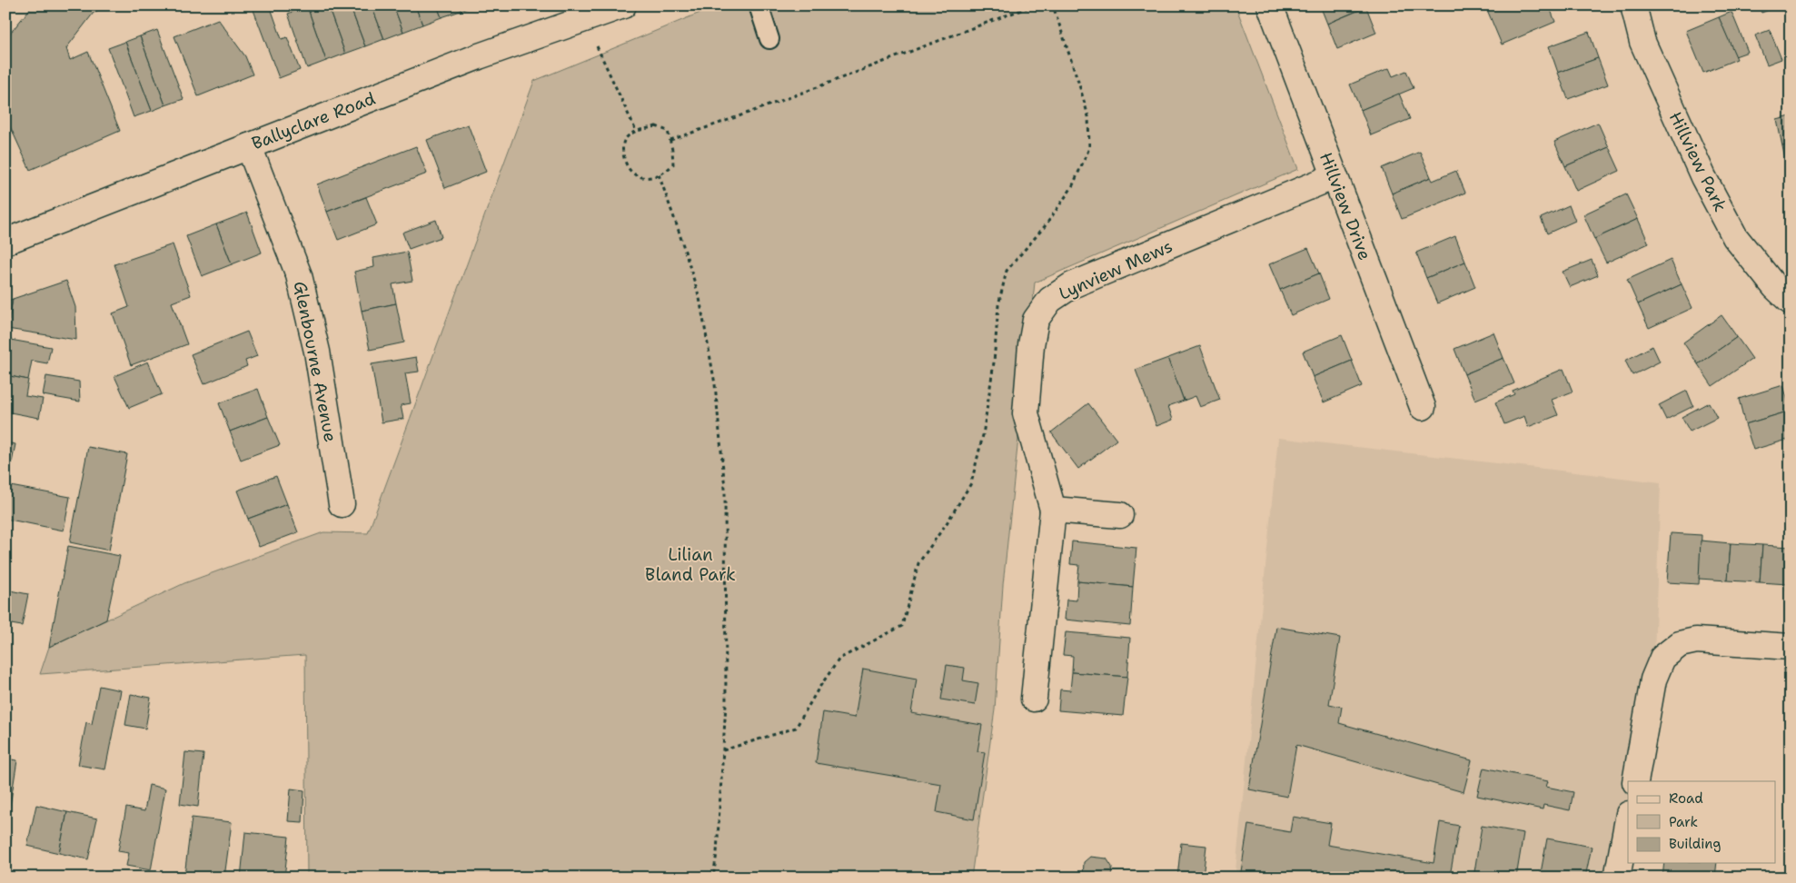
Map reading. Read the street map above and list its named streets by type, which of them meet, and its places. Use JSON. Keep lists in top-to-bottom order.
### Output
{
  "streets": {
    "street": [
      "Ballyclare Road",
      "Hillview Park",
      "Hillview Drive",
      "Lynview Mews",
      "Glenbourne Avenue"
    ]
  },
  "crossings": [
    ["Ballyclare Road", "Glenbourne Avenue"],
    ["Hillview Drive", "Lynview Mews"]
  ],
  "parks": ["Lilian Bland Park"],
  "legend": ["Road", "Park", "Building"]
}
